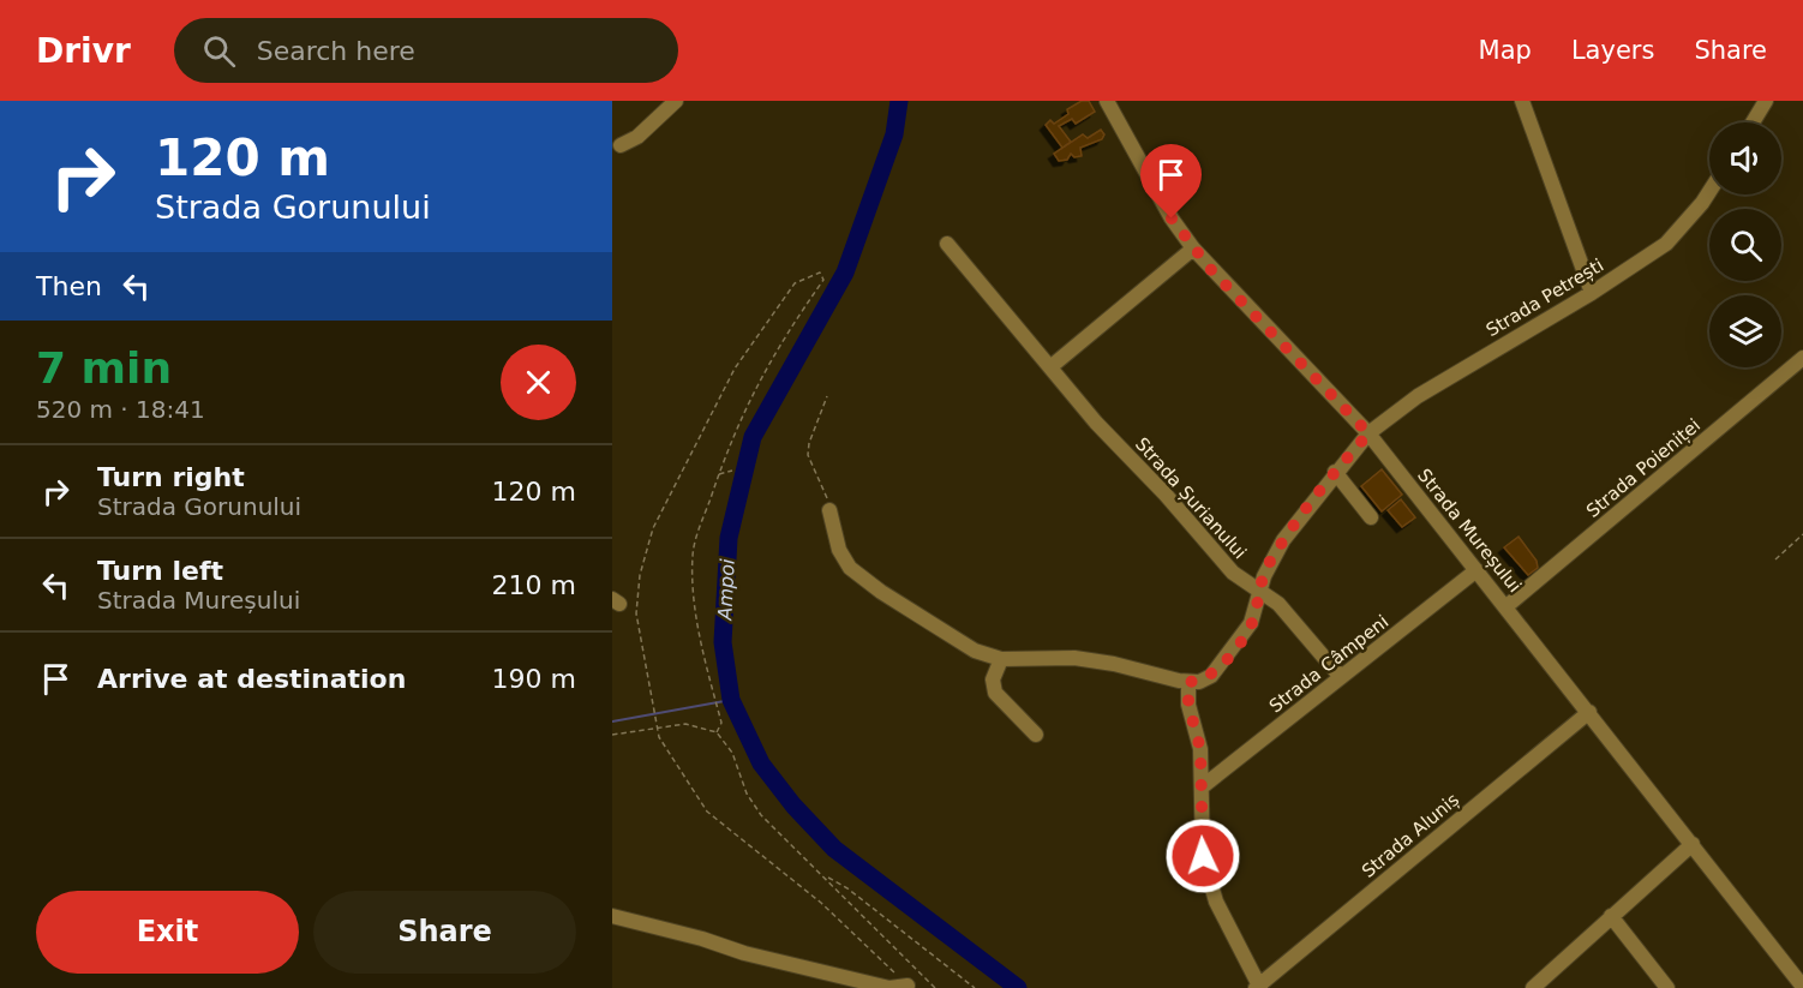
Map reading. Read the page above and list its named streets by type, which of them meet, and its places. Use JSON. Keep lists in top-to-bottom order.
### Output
{
  "streets": {
    "street": [
      "Strada Petrești",
      "Strada Poieniței",
      "Strada Șurianului",
      "Strada Mureșului",
      "Strada Câmpeni",
      "Strada Aluniș"
    ]
  },
  "crossings": [
    ["Strada Petrești", "Strada Șurianului"],
    ["Strada Petrești", "Strada Mureșului"],
    ["Strada Poieniței", "Strada Mureșului"],
    ["Strada Șurianului", "Strada Câmpeni"],
    ["Strada Mureșului", "Strada Câmpeni"],
    ["Strada Mureșului", "Strada Aluniș"]
  ],
  "water": ["Ampoi"],
  "page": {
    "header": "Drivr",
    "search": "Search here",
    "nav": ["Map", "Layers", "Share"],
    "turn": ["120 m", "Strada Gorunului"],
    "then": "Then",
    "heading": ["7 min", "520 m · 18:41"],
    "list": [
      {
        "name": "Turn right",
        "note": "Strada Gorunului",
        "value": "120 m"
      },
      {
        "name": "Turn left",
        "note": "Strada Mureșului",
        "value": "210 m"
      },
      {
        "name": "Arrive at destination",
        "value": "190 m"
      }
    ],
    "buttons": ["Exit", "Share"]
  }
}
